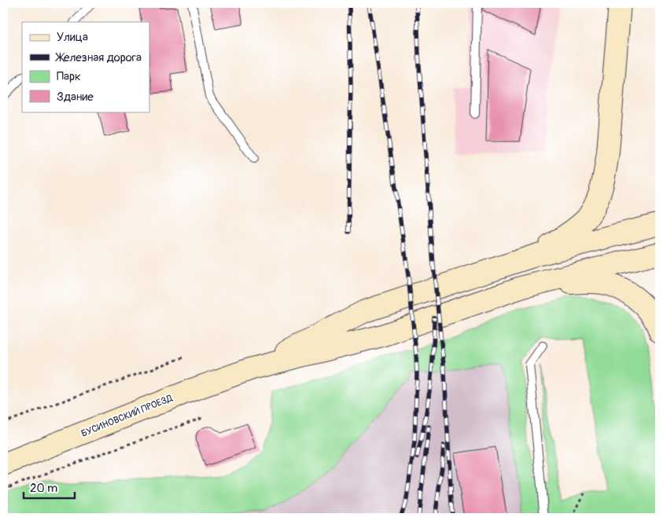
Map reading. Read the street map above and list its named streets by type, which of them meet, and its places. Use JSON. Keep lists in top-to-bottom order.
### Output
{
  "streets": {
    "main road": ["БУСИНОВСКИЙ ПРОЕЗД"]
  },
  "legend": [
    "Улица",
    "Железная дорога",
    "Парк",
    "Здание"
  ],
  "scale_bar": "20 m"
}
